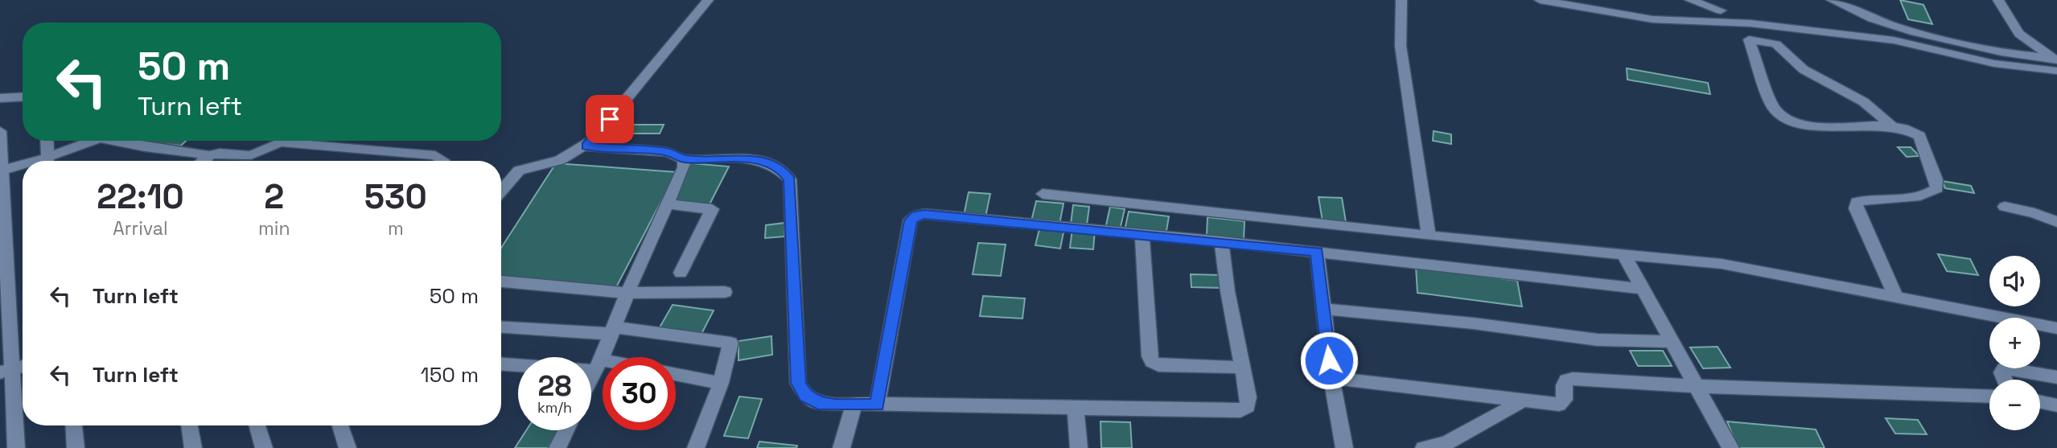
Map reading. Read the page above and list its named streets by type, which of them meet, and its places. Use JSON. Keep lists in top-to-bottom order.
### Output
{
  "page": {
    "turn": ["50 m", "Turn left"],
    "eta": [
      "22:10",
      "Arrival",
      "2",
      "min",
      "530",
      "m"
    ],
    "map_buttons": ["+", "−"],
    "list": [
      {
        "name": "Turn left",
        "value": "50 m"
      },
      {
        "name": "Turn left",
        "value": "150 m"
      }
    ],
    "speed": "28 km/h",
    "limit": "30"
  }
}
